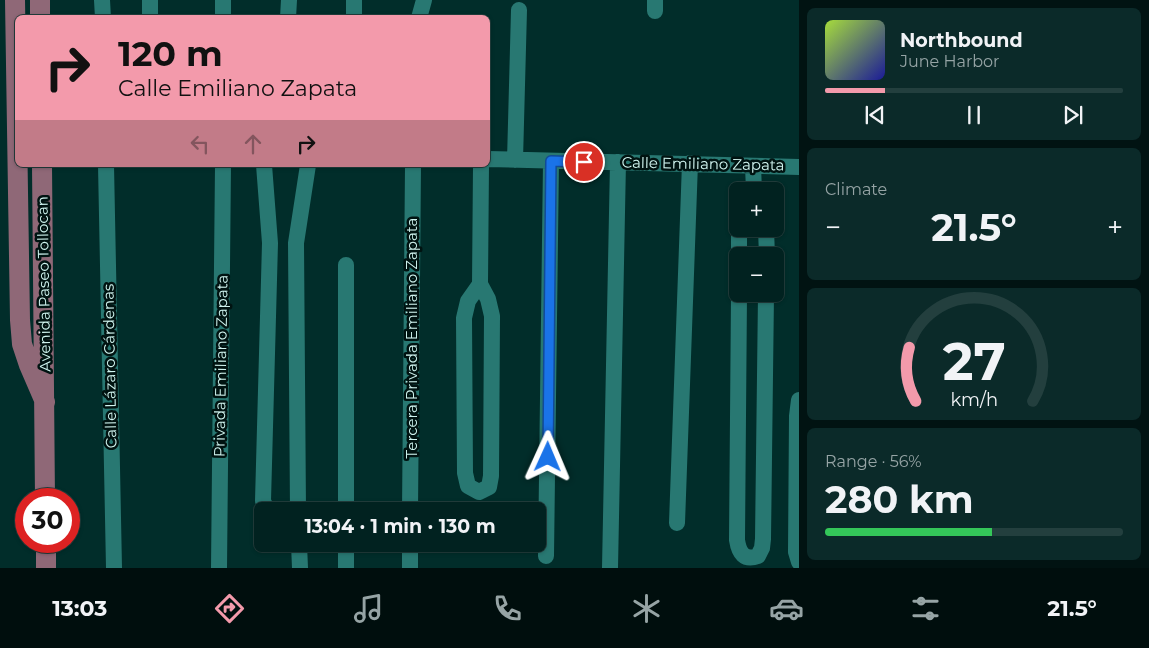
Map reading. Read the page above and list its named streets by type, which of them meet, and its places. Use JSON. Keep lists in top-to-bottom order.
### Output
{
  "streets": {
    "main road": ["Avenida Paseo Tollocan"],
    "street": [
      "Calle Emiliano Zapata",
      "Tercera Privada Emiliano Zapata",
      "Calle Lázaro Cárdenas",
      "Privada Emiliano Zapata"
    ]
  },
  "page": {
    "turn": ["120 m", "Calle Emiliano Zapata"],
    "song": ["Northbound", "June Harbor"],
    "tile": [
      "Climate",
      ["Range · 56%", "280 km"]
    ],
    "map_buttons": ["+", "−"],
    "heat": ["−", "21.5°", "+"],
    "limit": "30",
    "trip": "13:04 · 1 min · 130 m",
    "tabs": ["13:03", "21.5°"],
    "gauge": ["27", "km/h"]
  }
}
